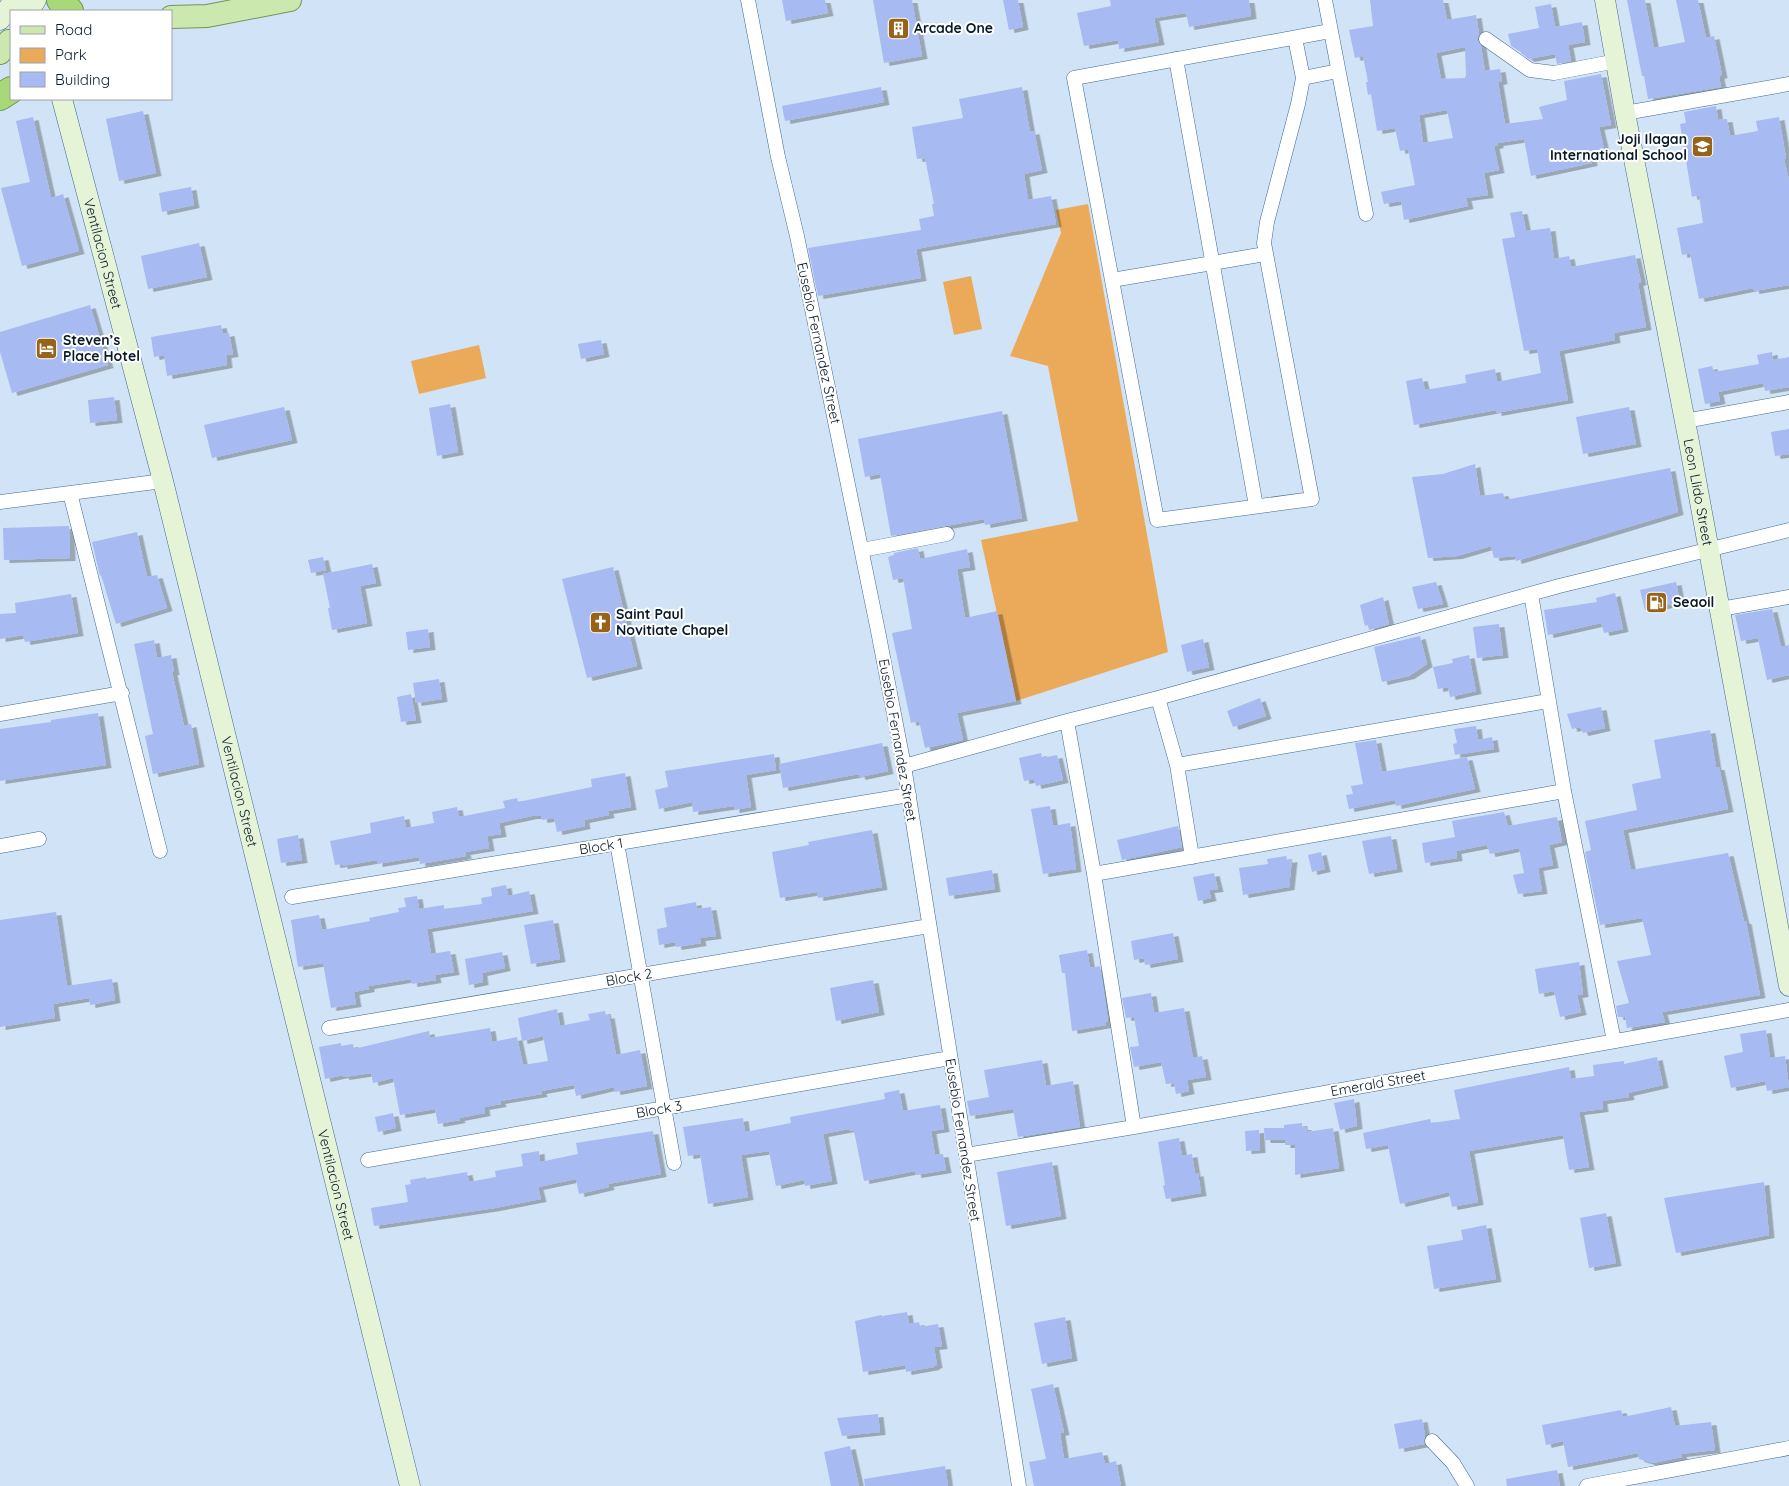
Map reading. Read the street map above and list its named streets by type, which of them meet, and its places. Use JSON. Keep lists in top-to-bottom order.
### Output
{
  "streets": {
    "street": [
      "Ventilacion Street",
      "Eusebio Fernandez Street",
      "Leon Llido Street",
      "Block 1",
      "Block 2",
      "Emerald Street",
      "Block 3"
    ]
  },
  "crossings": [
    ["Eusebio Fernandez Street", "Block 1"],
    ["Eusebio Fernandez Street", "Block 2"],
    ["Eusebio Fernandez Street", "Emerald Street"],
    ["Eusebio Fernandez Street", "Block 3"]
  ],
  "places": {
    "building": ["Arcade One"],
    "school or university": ["Joji Ilagan International School"],
    "hotel": ["Steven’s Place Hotel"],
    "fuel station": ["Seaoil"],
    "church": ["Saint Paul Novitiate Chapel"]
  },
  "legend": ["Road", "Park", "Building"]
}
